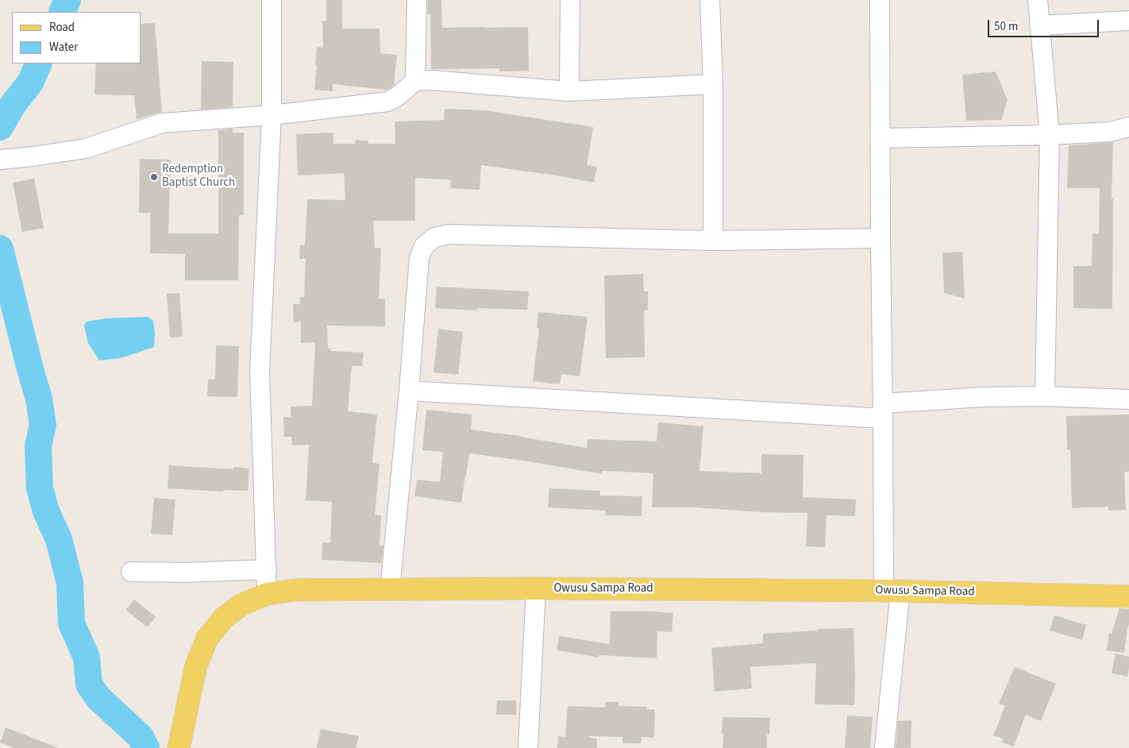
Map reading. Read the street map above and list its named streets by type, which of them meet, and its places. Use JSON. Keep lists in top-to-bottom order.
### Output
{
  "streets": {
    "main road": ["Owusu Sampa Road"]
  },
  "places": ["Redemption Baptist Church"],
  "legend": ["Road", "Water"],
  "scale_bar": "50 m"
}
